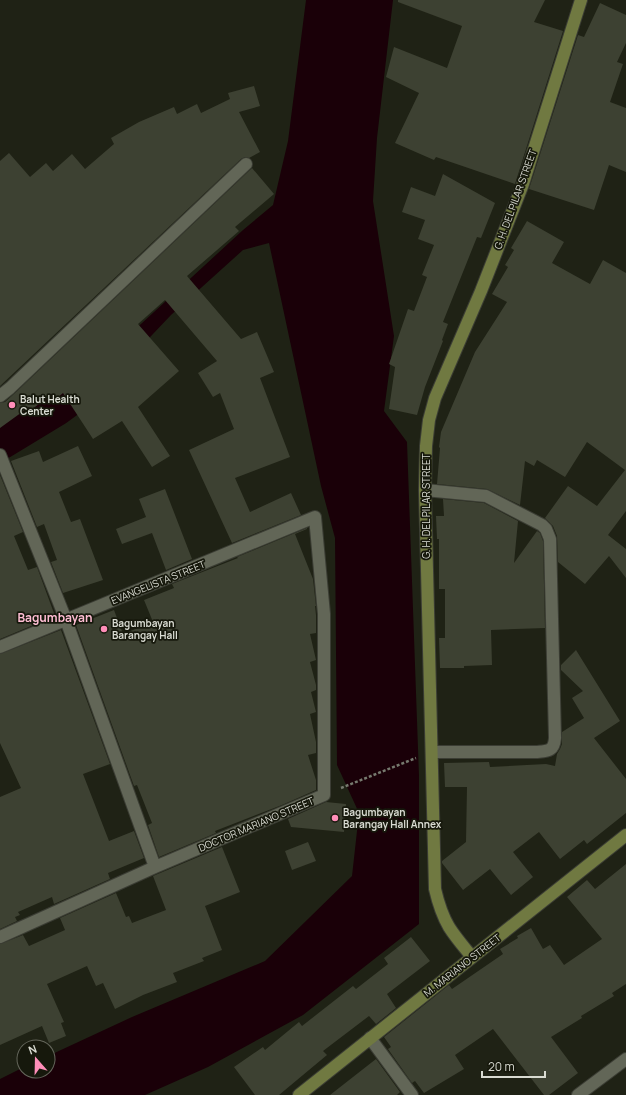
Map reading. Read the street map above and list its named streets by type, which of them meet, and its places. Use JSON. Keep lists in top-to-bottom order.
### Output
{
  "streets": {
    "street": [
      "G. H. DEL PILAR STREET",
      "EVANGELISTA STREET",
      "DOCTOR MARIANO STREET",
      "M. MARIANO STREET"
    ]
  },
  "crossings": [
    ["G. H. DEL PILAR STREET", "M. MARIANO STREET"],
    ["EVANGELISTA STREET", "DOCTOR MARIANO STREET"]
  ],
  "districts": ["Bagumbayan"],
  "places": ["Balut Health Center", "Bagumbayan Barangay Hall", "Bagumbayan Barangay Hall Annex"],
  "scale_bar": "20 m",
  "north": "top"
}
